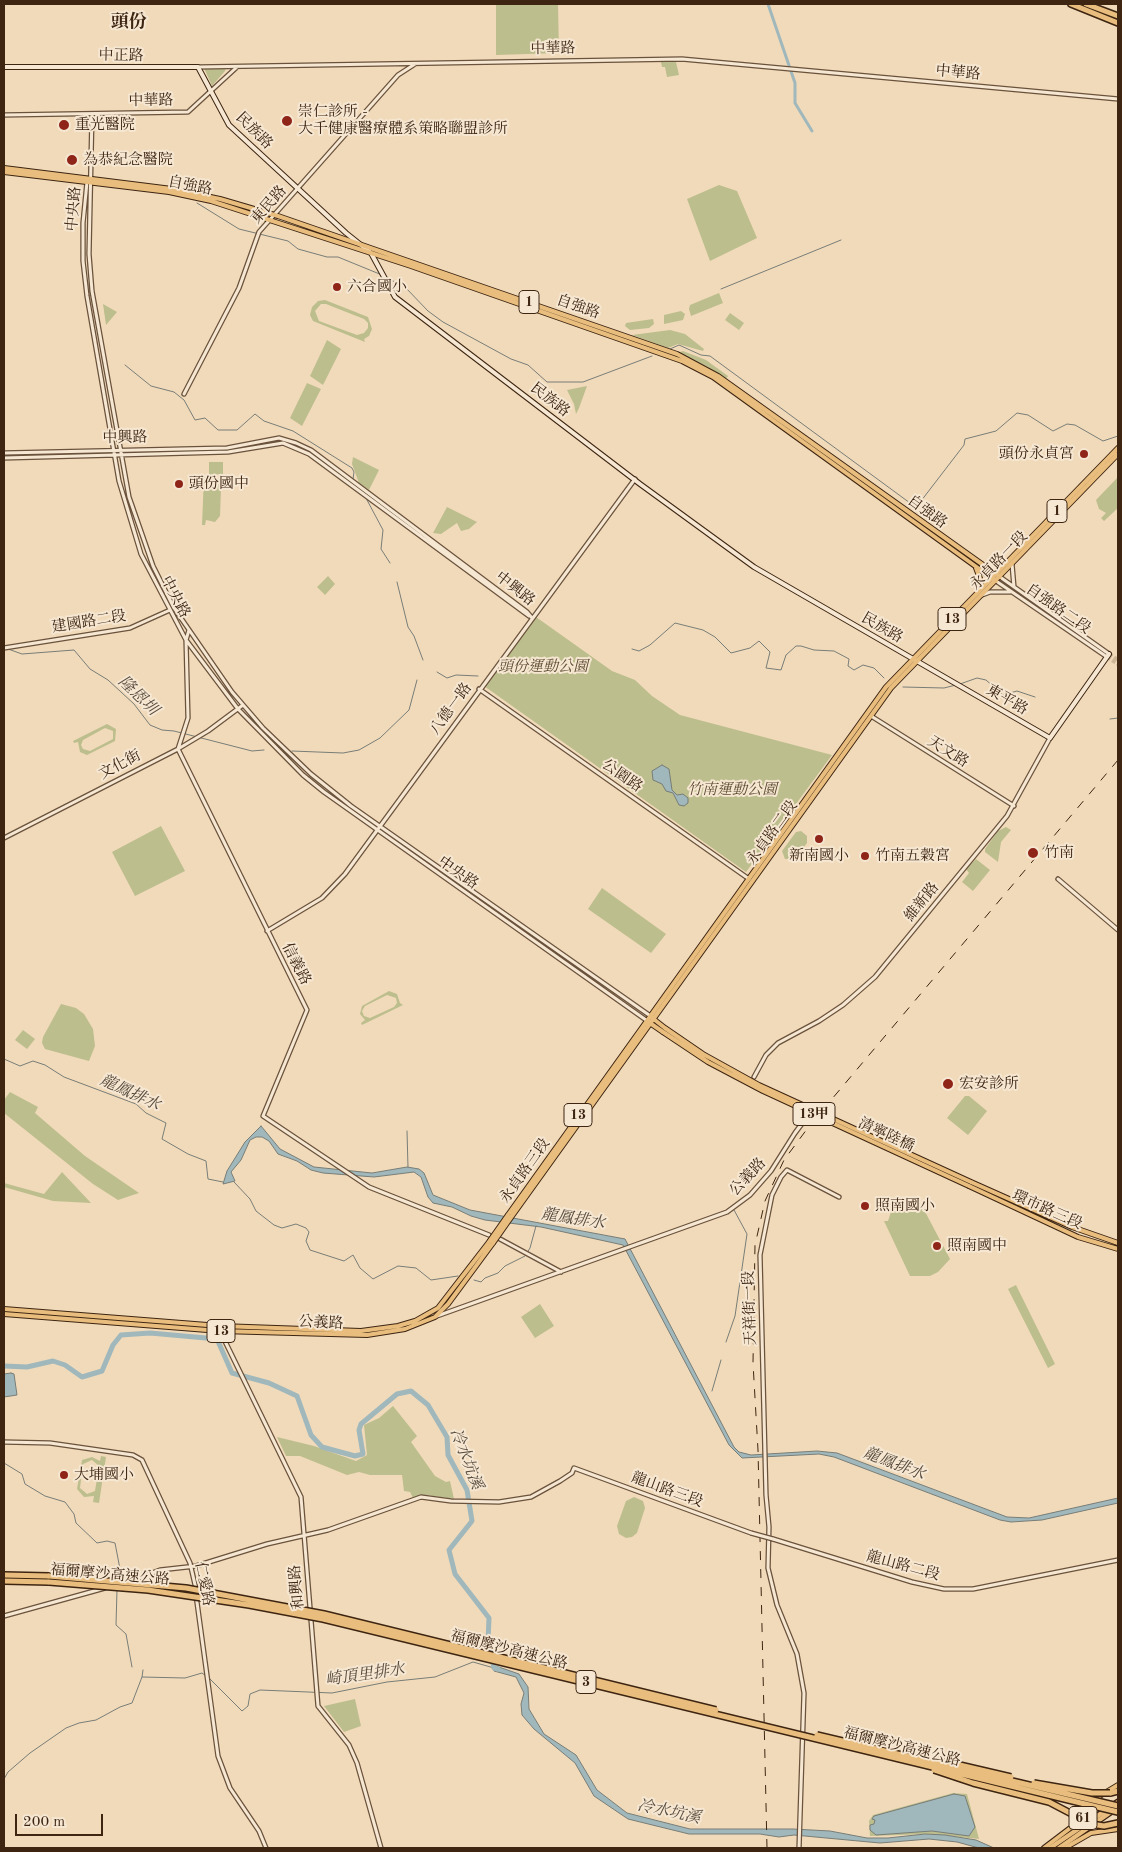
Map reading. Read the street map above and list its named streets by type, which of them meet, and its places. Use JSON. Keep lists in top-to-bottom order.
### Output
{
  "streets": {
    "highway": ["福爾摩沙高速公路", "3", "61"],
    "main road": [
      "中正路",
      "民族路",
      "自強路",
      "1",
      "永貞路一段",
      "13",
      "東平路",
      "永貞路二段",
      "維新路",
      "13甲",
      "清寧陸橋",
      "永貞路三段",
      "公義路",
      "環市路三段"
    ],
    "street": [
      "中華路",
      "東民路",
      "中央路",
      "中興路",
      "自強路二段",
      "建國路二段",
      "八德一路",
      "天文路",
      "文化街",
      "公園路",
      "信義路",
      "天祥街一段",
      "龍山路三段",
      "龍山路二段",
      "仁愛路",
      "和興路"
    ]
  },
  "crossings": [
    ["中華路", "中正路"],
    ["中華路", "民族路"],
    ["中華路", "東民路"],
    ["中正路", "民族路"],
    ["民族路", "自強路"],
    ["民族路", "東民路"],
    ["民族路", "永貞路一段"],
    ["民族路", "東平路"],
    ["民族路", "八德一路"],
    ["民族路", "永貞路二段"],
    ["自強路", "東民路"],
    ["自強路", "中央路"],
    ["自強路", "永貞路一段"],
    ["自強路", "自強路二段"],
    ["自強路", "13"],
    ["中央路", "中興路"],
    ["中央路", "建國路二段"],
    ["中央路", "八德一路"],
    ["中央路", "文化街"],
    ["中央路", "永貞路二段"],
    ["中央路", "清寧陸橋"],
    ["中央路", "永貞路三段"],
    ["中興路", "八德一路"],
    ["永貞路一段", "自強路二段"],
    ["永貞路一段", "13"],
    ["永貞路一段", "永貞路二段"],
    ["自強路二段", "維新路"],
    ["東平路", "維新路"],
    ["八德一路", "公園路"],
    ["八德一路", "信義路"],
    ["天文路", "永貞路二段"],
    ["天文路", "維新路"],
    ["文化街", "信義路"],
    ["公園路", "永貞路二段"],
    ["永貞路二段", "清寧陸橋"],
    ["永貞路二段", "永貞路三段"],
    ["清寧陸橋", "永貞路三段"],
    ["清寧陸橋", "環市路三段"],
    ["永貞路三段", "公義路"],
    ["公義路", "和興路"],
    ["龍山路三段", "龍山路二段"],
    ["龍山路三段", "和興路"],
    ["福爾摩沙高速公路", "61"]
  ],
  "districts": ["頭份"],
  "water": [
    "隆恩圳",
    "龍鳳排水",
    "冷水坑溪",
    "崎頂里排水"
  ],
  "parks": ["頭份運動公園", "竹南運動公園"],
  "places": [
    "崇仁診所 - 大千健康醫療體系策略聯盟診所",
    "重光醫院",
    "為恭紀念醫院",
    "六合國小",
    "頭份永貞宮",
    "頭份國中",
    "新南國小",
    "竹南",
    "竹南五穀宮",
    "宏安診所",
    "照南國小",
    "照南國中",
    "大埔國小"
  ],
  "scale_bar": "200 m"
}
